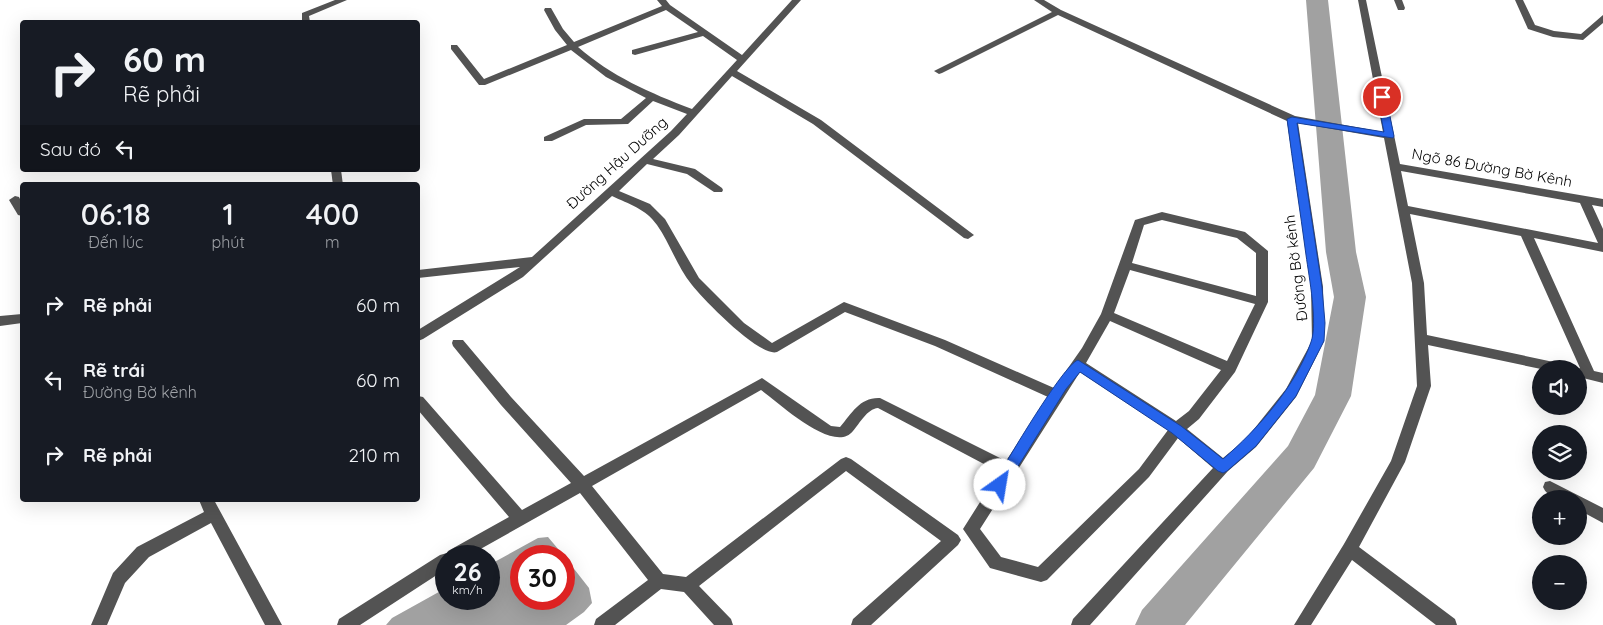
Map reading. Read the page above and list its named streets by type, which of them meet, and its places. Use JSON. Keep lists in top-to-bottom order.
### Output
{
  "streets": {
    "street": ["Đường Hậu Dưỡng", "Ngõ 86 Đường Bờ Kênh", "Đường Bờ kênh"]
  },
  "page": {
    "turn": ["60 m", "Rẽ phải"],
    "then": "Sau đó",
    "eta": [
      "06:18",
      "Đến lúc",
      "1",
      "phút",
      "400",
      "m"
    ],
    "list": [
      {
        "name": "Rẽ phải",
        "value": "60 m"
      },
      {
        "name": "Rẽ trái",
        "note": "Đường Bờ kênh",
        "value": "60 m"
      },
      {
        "name": "Rẽ phải",
        "value": "210 m"
      }
    ],
    "map_buttons": ["+", "−"],
    "speed": "26 km/h",
    "limit": "30"
  }
}
